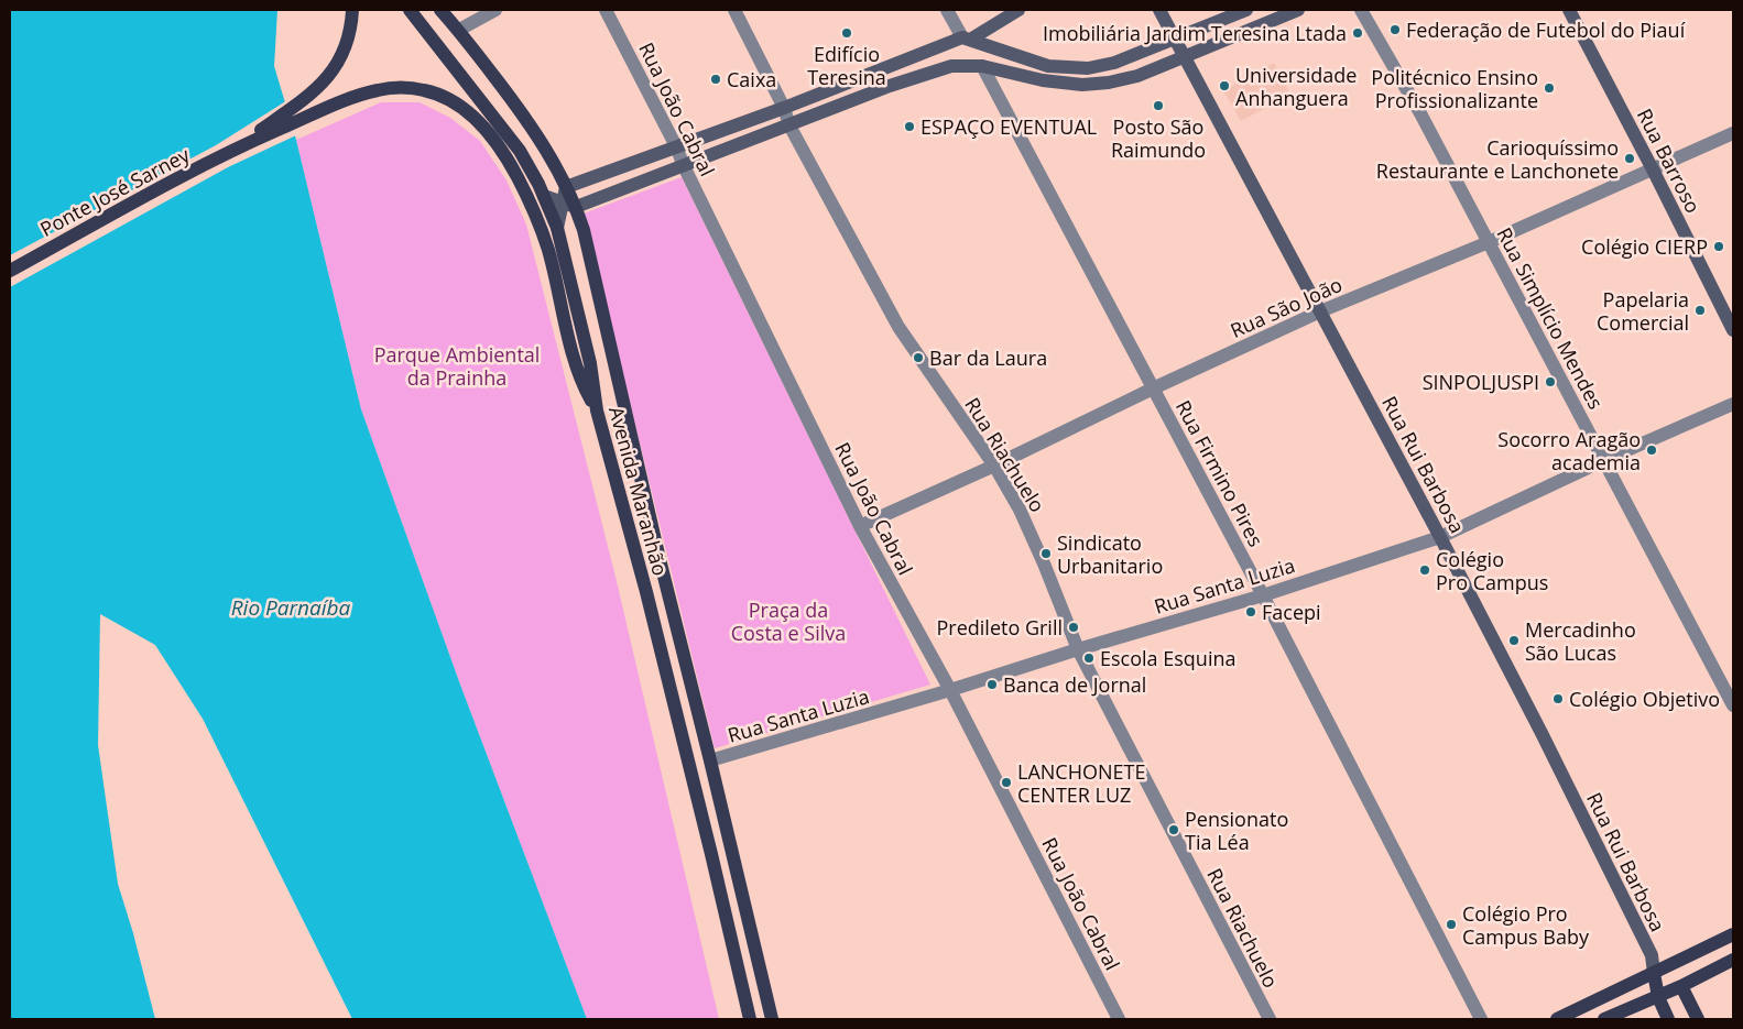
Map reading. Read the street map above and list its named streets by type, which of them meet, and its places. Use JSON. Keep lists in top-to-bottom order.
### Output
{
  "streets": {
    "main road": [
      "Rua Barroso",
      "Ponte José Sarney",
      "Rua Rui Barbosa",
      "Avenida Maranhão"
    ],
    "street": [
      "Rua João Cabral",
      "Rua São João",
      "Rua Simplício Mendes",
      "Rua Riachuelo",
      "Rua Firmino Pires",
      "Rua Santa Luzia"
    ]
  },
  "crossings": [
    ["Rua João Cabral", "Rua São João"],
    ["Rua João Cabral", "Rua Santa Luzia"],
    ["Rua Barroso", "Rua São João"],
    ["Ponte José Sarney", "Avenida Maranhão"],
    ["Rua São João", "Rua Simplício Mendes"],
    ["Rua São João", "Rua Riachuelo"],
    ["Rua São João", "Rua Rui Barbosa"],
    ["Rua São João", "Rua Firmino Pires"],
    ["Rua Simplício Mendes", "Rua Santa Luzia"],
    ["Rua Riachuelo", "Rua Santa Luzia"],
    ["Rua Rui Barbosa", "Rua Santa Luzia"],
    ["Rua Firmino Pires", "Rua Santa Luzia"],
    ["Avenida Maranhão", "Rua Santa Luzia"]
  ],
  "water": ["Rio Parnaíba"],
  "parks": ["Parque Ambiental da Prainha", "Praça da Costa e Silva"],
  "places": [
    "Federação de Futebol do Piauí",
    "Edifício Teresina",
    "Imobiliária Jardim Teresina Ltada",
    "Caixa",
    "Universidade Anhanguera",
    "Politécnico Ensino Profissionalizante",
    "Posto São Raimundo",
    "ESPAÇO EVENTUAL",
    "Carioquíssimo Restaurante e Lanchonete",
    "Colégio CIERP",
    "Papelaria Comercial",
    "Bar da Laura",
    "SINPOLJUSPI",
    "Socorro Aragão academia",
    "Sindicato Urbanitario",
    "Colégio Pro Campus",
    "Facepi",
    "Predileto Grill",
    "Mercadinho São Lucas",
    "Escola Esquina",
    "Banca de Jornal",
    "Colégio Objetivo",
    "LANCHONETE CENTER LUZ",
    "Pensionato Tia Léa",
    "Colégio Pro Campus Baby"
  ]
}
